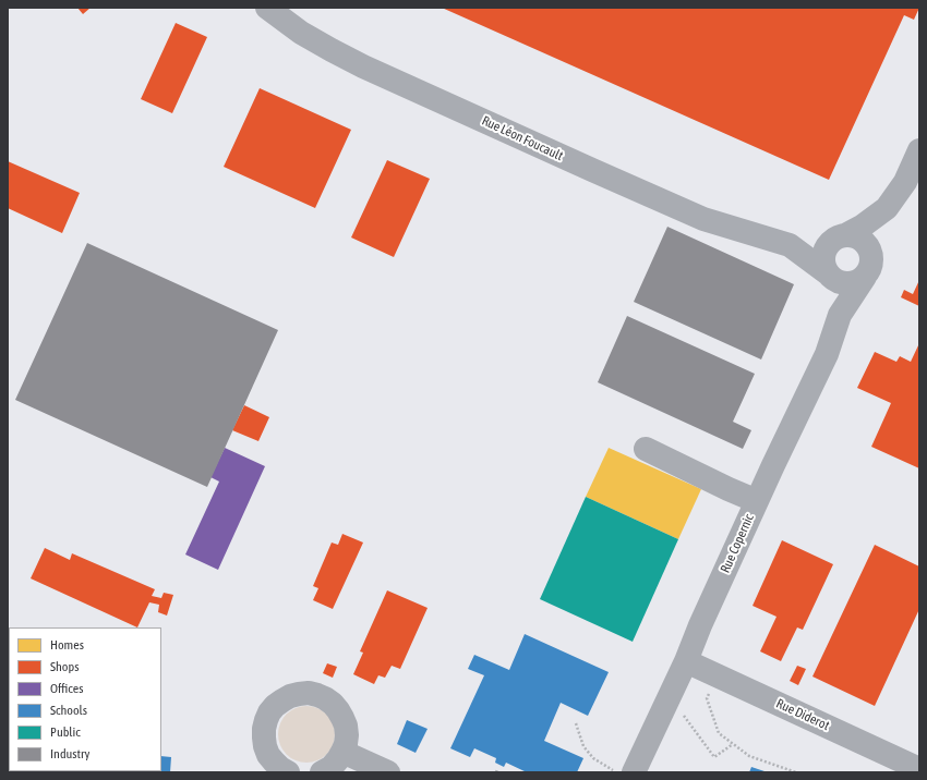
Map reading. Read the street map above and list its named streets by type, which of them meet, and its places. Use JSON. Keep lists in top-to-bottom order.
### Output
{
  "streets": {
    "street": ["Rue Léon Foucault", "Rue Copernic", "Rue Diderot"]
  },
  "crossings": [
    ["Rue Léon Foucault", "Rue Copernic"],
    ["Rue Copernic", "Rue Diderot"]
  ],
  "legend": [
    "Homes",
    "Shops",
    "Offices",
    "Schools",
    "Public",
    "Industry"
  ]
}
